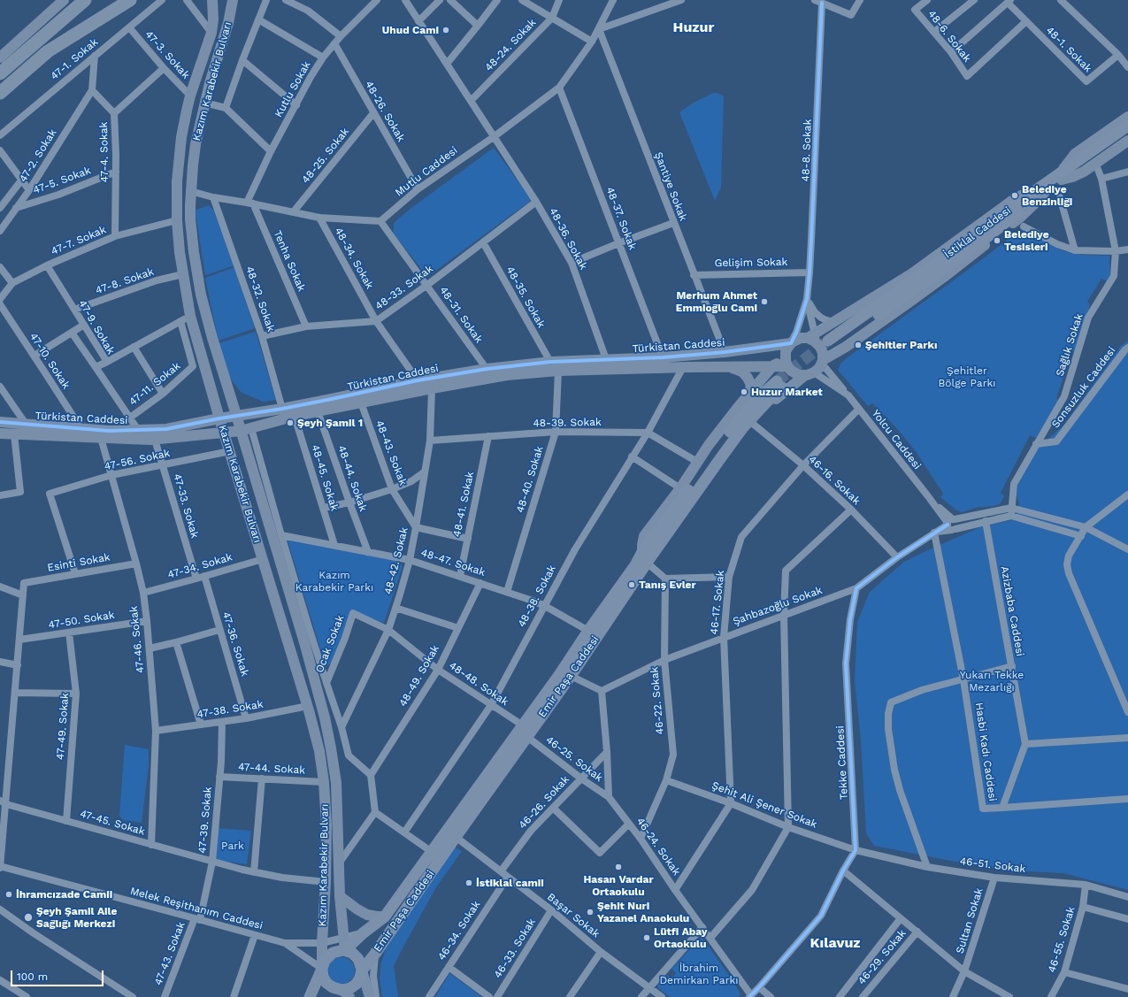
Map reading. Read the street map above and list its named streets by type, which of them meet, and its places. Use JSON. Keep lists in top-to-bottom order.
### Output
{
  "streets": {
    "main road": ["İstiklal Caddesi", "Emir Paşa Caddesi"],
    "street": [
      "48-6. Sokak",
      "48-24. Sokak",
      "48-1. Sokak",
      "47-3. Sokak",
      "47-1. Sokak",
      "Kazım Karabekir Bulvarı",
      "Kutlu Sokak",
      "48-26. Sokak",
      "48-8. Sokak",
      "47-4. Sokak",
      "47-2. Sokak",
      "48-25. Sokak",
      "Mutlu Caddesi",
      "47-5. Sokak",
      "Şantiye Sokak",
      "48-37. Sokak",
      "48-36. Sokak",
      "47-7. Sokak",
      "48-34. Sokak",
      "Tenha Sokak",
      "Gelişim Sokak",
      "47-8. Sokak",
      "48-33. Sokak",
      "48-35. Sokak",
      "48-32. Sokak",
      "48-31. Sokak",
      "47-9. Sokak",
      "Sağlık Sokak",
      "Türkistan Caddesi",
      "47-10. Sokak",
      "47-11. Sokak",
      "Sonsuzluk Caddesi",
      "48-39. Sokak",
      "Yolcu Caddesi",
      "48-43. Sokak",
      "47-56. Sokak",
      "48-45. Sokak",
      "48-44. Sokak",
      "48-40. Sokak",
      "46-16. Sokak",
      "48-41. Sokak",
      "47-33. Sokak",
      "48-42. Sokak",
      "Esinti Sokak",
      "48-47. Sokak",
      "47-34. Sokak",
      "48-38. Sokak",
      "46-17. Sokak",
      "Şahbazoğlu Sokak",
      "Azizbaba Caddesi",
      "47-50. Sokak",
      "47-46. Sokak",
      "47-36. Sokak",
      "Ocak Sokak",
      "48-49. Sokak",
      "48-48. Sokak",
      "46-22. Sokak",
      "47-38. Sokak",
      "47-49. Sokak",
      "Hasbi Kadı Caddesi",
      "46-25. Sokak",
      "Tekke Caddesi",
      "47-44. Sokak",
      "46-26. Sokak",
      "Şehit Ali Şener Sokak",
      "47-39. Sokak",
      "47-45. Sokak",
      "46-24. Sokak",
      "46-51. Sokak",
      "Melek Reşithanım Caddesi",
      "Başar Sokak",
      "Sultan Sokak",
      "46-34. Sokak",
      "46-55. Sokak",
      "46-33. Sokak",
      "47-43. Sokak",
      "46-29. Sokak"
    ]
  },
  "crossings": [
    ["48-6. Sokak", "48-1. Sokak"],
    ["48-24. Sokak", "48-36. Sokak"],
    ["47-3. Sokak", "47-1. Sokak"],
    ["47-3. Sokak", "Kazım Karabekir Bulvarı"],
    ["47-3. Sokak", "47-4. Sokak"],
    ["Kazım Karabekir Bulvarı", "47-7. Sokak"],
    ["Kazım Karabekir Bulvarı", "47-8. Sokak"],
    ["Kazım Karabekir Bulvarı", "Türkistan Caddesi"],
    ["Kazım Karabekir Bulvarı", "47-11. Sokak"],
    ["Kazım Karabekir Bulvarı", "47-56. Sokak"],
    ["Kazım Karabekir Bulvarı", "47-34. Sokak"],
    ["Kazım Karabekir Bulvarı", "Emir Paşa Caddesi"],
    ["Kazım Karabekir Bulvarı", "47-38. Sokak"],
    ["Kazım Karabekir Bulvarı", "47-44. Sokak"],
    ["Kazım Karabekir Bulvarı", "47-45. Sokak"],
    ["Kazım Karabekir Bulvarı", "Melek Reşithanım Caddesi"],
    ["Kutlu Sokak", "48-26. Sokak"],
    ["Kutlu Sokak", "Tenha Sokak"],
    ["48-26. Sokak", "48-25. Sokak"],
    ["48-26. Sokak", "Mutlu Caddesi"],
    ["48-8. Sokak", "Gelişim Sokak"],
    ["47-4. Sokak", "47-5. Sokak"],
    ["47-4. Sokak", "47-7. Sokak"],
    ["47-2. Sokak", "47-5. Sokak"],
    ["Mutlu Caddesi", "Şantiye Sokak"],
    ["Mutlu Caddesi", "48-37. Sokak"],
    ["Mutlu Caddesi", "48-36. Sokak"],
    ["Mutlu Caddesi", "48-31. Sokak"],
    ["Şantiye Sokak", "Gelişim Sokak"],
    ["Şantiye Sokak", "Türkistan Caddesi"],
    ["48-37. Sokak", "Türkistan Caddesi"],
    ["İstiklal Caddesi", "Türkistan Caddesi"],
    ["İstiklal Caddesi", "Yolcu Caddesi"],
    ["48-36. Sokak", "48-33. Sokak"],
    ["48-36. Sokak", "Türkistan Caddesi"],
    ["47-7. Sokak", "47-9. Sokak"],
    ["48-34. Sokak", "48-33. Sokak"],
    ["48-34. Sokak", "Türkistan Caddesi"],
    ["Tenha Sokak", "48-33. Sokak"],
    ["47-8. Sokak", "47-9. Sokak"],
    ["48-33. Sokak", "48-35. Sokak"],
    ["48-33. Sokak", "48-32. Sokak"],
    ["48-33. Sokak", "48-31. Sokak"],
    ["48-35. Sokak", "Türkistan Caddesi"],
    ["48-32. Sokak", "Türkistan Caddesi"],
    ["48-31. Sokak", "Türkistan Caddesi"],
    ["47-9. Sokak", "Türkistan Caddesi"],
    ["47-9. Sokak", "47-11. Sokak"],
    ["Sağlık Sokak", "Sonsuzluk Caddesi"],
    ["Türkistan Caddesi", "47-10. Sokak"],
    ["Türkistan Caddesi", "Yolcu Caddesi"],
    ["Türkistan Caddesi", "48-43. Sokak"],
    ["Türkistan Caddesi", "48-45. Sokak"],
    ["Türkistan Caddesi", "48-44. Sokak"],
    ["Türkistan Caddesi", "48-40. Sokak"],
    ["Türkistan Caddesi", "47-33. Sokak"],
    ["Türkistan Caddesi", "48-42. Sokak"],
    ["Türkistan Caddesi", "48-38. Sokak"],
    ["Türkistan Caddesi", "47-46. Sokak"],
    ["48-39. Sokak", "48-40. Sokak"],
    ["48-39. Sokak", "48-41. Sokak"],
    ["48-39. Sokak", "48-42. Sokak"],
    ["48-39. Sokak", "48-38. Sokak"],
    ["Yolcu Caddesi", "46-17. Sokak"],
    ["48-43. Sokak", "48-42. Sokak"],
    ["47-56. Sokak", "47-33. Sokak"],
    ["47-56. Sokak", "Esinti Sokak"],
    ["47-56. Sokak", "47-46. Sokak"],
    ["48-45. Sokak", "48-47. Sokak"],
    ["48-44. Sokak", "48-47. Sokak"],
    ["48-40. Sokak", "48-47. Sokak"],
    ["46-16. Sokak", "46-17. Sokak"],
    ["48-41. Sokak", "48-47. Sokak"],
    ["47-33. Sokak", "47-34. Sokak"],
    ["48-42. Sokak", "48-47. Sokak"],
    ["48-42. Sokak", "48-48. Sokak"],
    ["Esinti Sokak", "47-46. Sokak"],
    ["48-47. Sokak", "48-38. Sokak"],
    ["48-47. Sokak", "48-49. Sokak"],
    ["48-47. Sokak", "Emir Paşa Caddesi"],
    ["47-34. Sokak", "47-46. Sokak"],
    ["47-34. Sokak", "47-36. Sokak"],
    ["48-38. Sokak", "48-48. Sokak"],
    ["46-17. Sokak", "Şahbazoğlu Sokak"],
    ["46-17. Sokak", "Şehit Ali Şener Sokak"],
    ["Şahbazoğlu Sokak", "46-22. Sokak"],
    ["Şahbazoğlu Sokak", "Tekke Caddesi"],
    ["Azizbaba Caddesi", "Hasbi Kadı Caddesi"],
    ["47-50. Sokak", "47-46. Sokak"],
    ["47-50. Sokak", "47-49. Sokak"],
    ["47-46. Sokak", "47-38. Sokak"],
    ["47-46. Sokak", "47-45. Sokak"],
    ["47-36. Sokak", "47-38. Sokak"],
    ["Ocak Sokak", "48-48. Sokak"],
    ["48-49. Sokak", "48-48. Sokak"],
    ["Emir Paşa Caddesi", "48-48. Sokak"],
    ["Emir Paşa Caddesi", "46-25. Sokak"],
    ["Emir Paşa Caddesi", "Melek Reşithanım Caddesi"],
    ["Emir Paşa Caddesi", "Başar Sokak"],
    ["46-22. Sokak", "Şehit Ali Şener Sokak"],
    ["46-22. Sokak", "46-24. Sokak"],
    ["47-38. Sokak", "47-39. Sokak"],
    ["47-49. Sokak", "47-45. Sokak"],
    ["46-25. Sokak", "46-26. Sokak"],
    ["46-25. Sokak", "46-24. Sokak"],
    ["Tekke Caddesi", "Şehit Ali Şener Sokak"],
    ["Tekke Caddesi", "46-51. Sokak"],
    ["47-44. Sokak", "47-39. Sokak"],
    ["46-26. Sokak", "Başar Sokak"],
    ["Şehit Ali Şener Sokak", "46-51. Sokak"],
    ["47-39. Sokak", "47-45. Sokak"],
    ["47-39. Sokak", "Melek Reşithanım Caddesi"],
    ["47-39. Sokak", "47-43. Sokak"],
    ["46-51. Sokak", "Sultan Sokak"],
    ["46-51. Sokak", "46-55. Sokak"],
    ["Melek Reşithanım Caddesi", "47-43. Sokak"],
    ["Başar Sokak", "46-34. Sokak"],
    ["Başar Sokak", "46-33. Sokak"]
  ],
  "districts": ["Huzur", "Kılavuz"],
  "parks": [
    "Şehitler Bölge Parkı",
    "Kazım Karabekir Parkı",
    "Yukarı Tekke Mezarlığı",
    "Park",
    "İbrahim Demirkan Parkı"
  ],
  "places": [
    "Uhud Cami",
    "Belediye Benzinliği",
    "Belediye Tesisleri",
    "Merhum Ahmet Emmioğlu Cami",
    "Şehitler Parkı",
    "Huzur Market",
    "Şeyh Şamil 1",
    "Tanış Evler",
    "Hasan Vardar Ortaokulu",
    "İstiklal camii",
    "İhramcızade Camii",
    "Şehit Nuri Yazanel Anaokulu",
    "Şeyh Şamil Aile Sağlığı Merkezi",
    "Lütfi Abay Ortaokulu"
  ],
  "scale_bar": "100 m"
}
